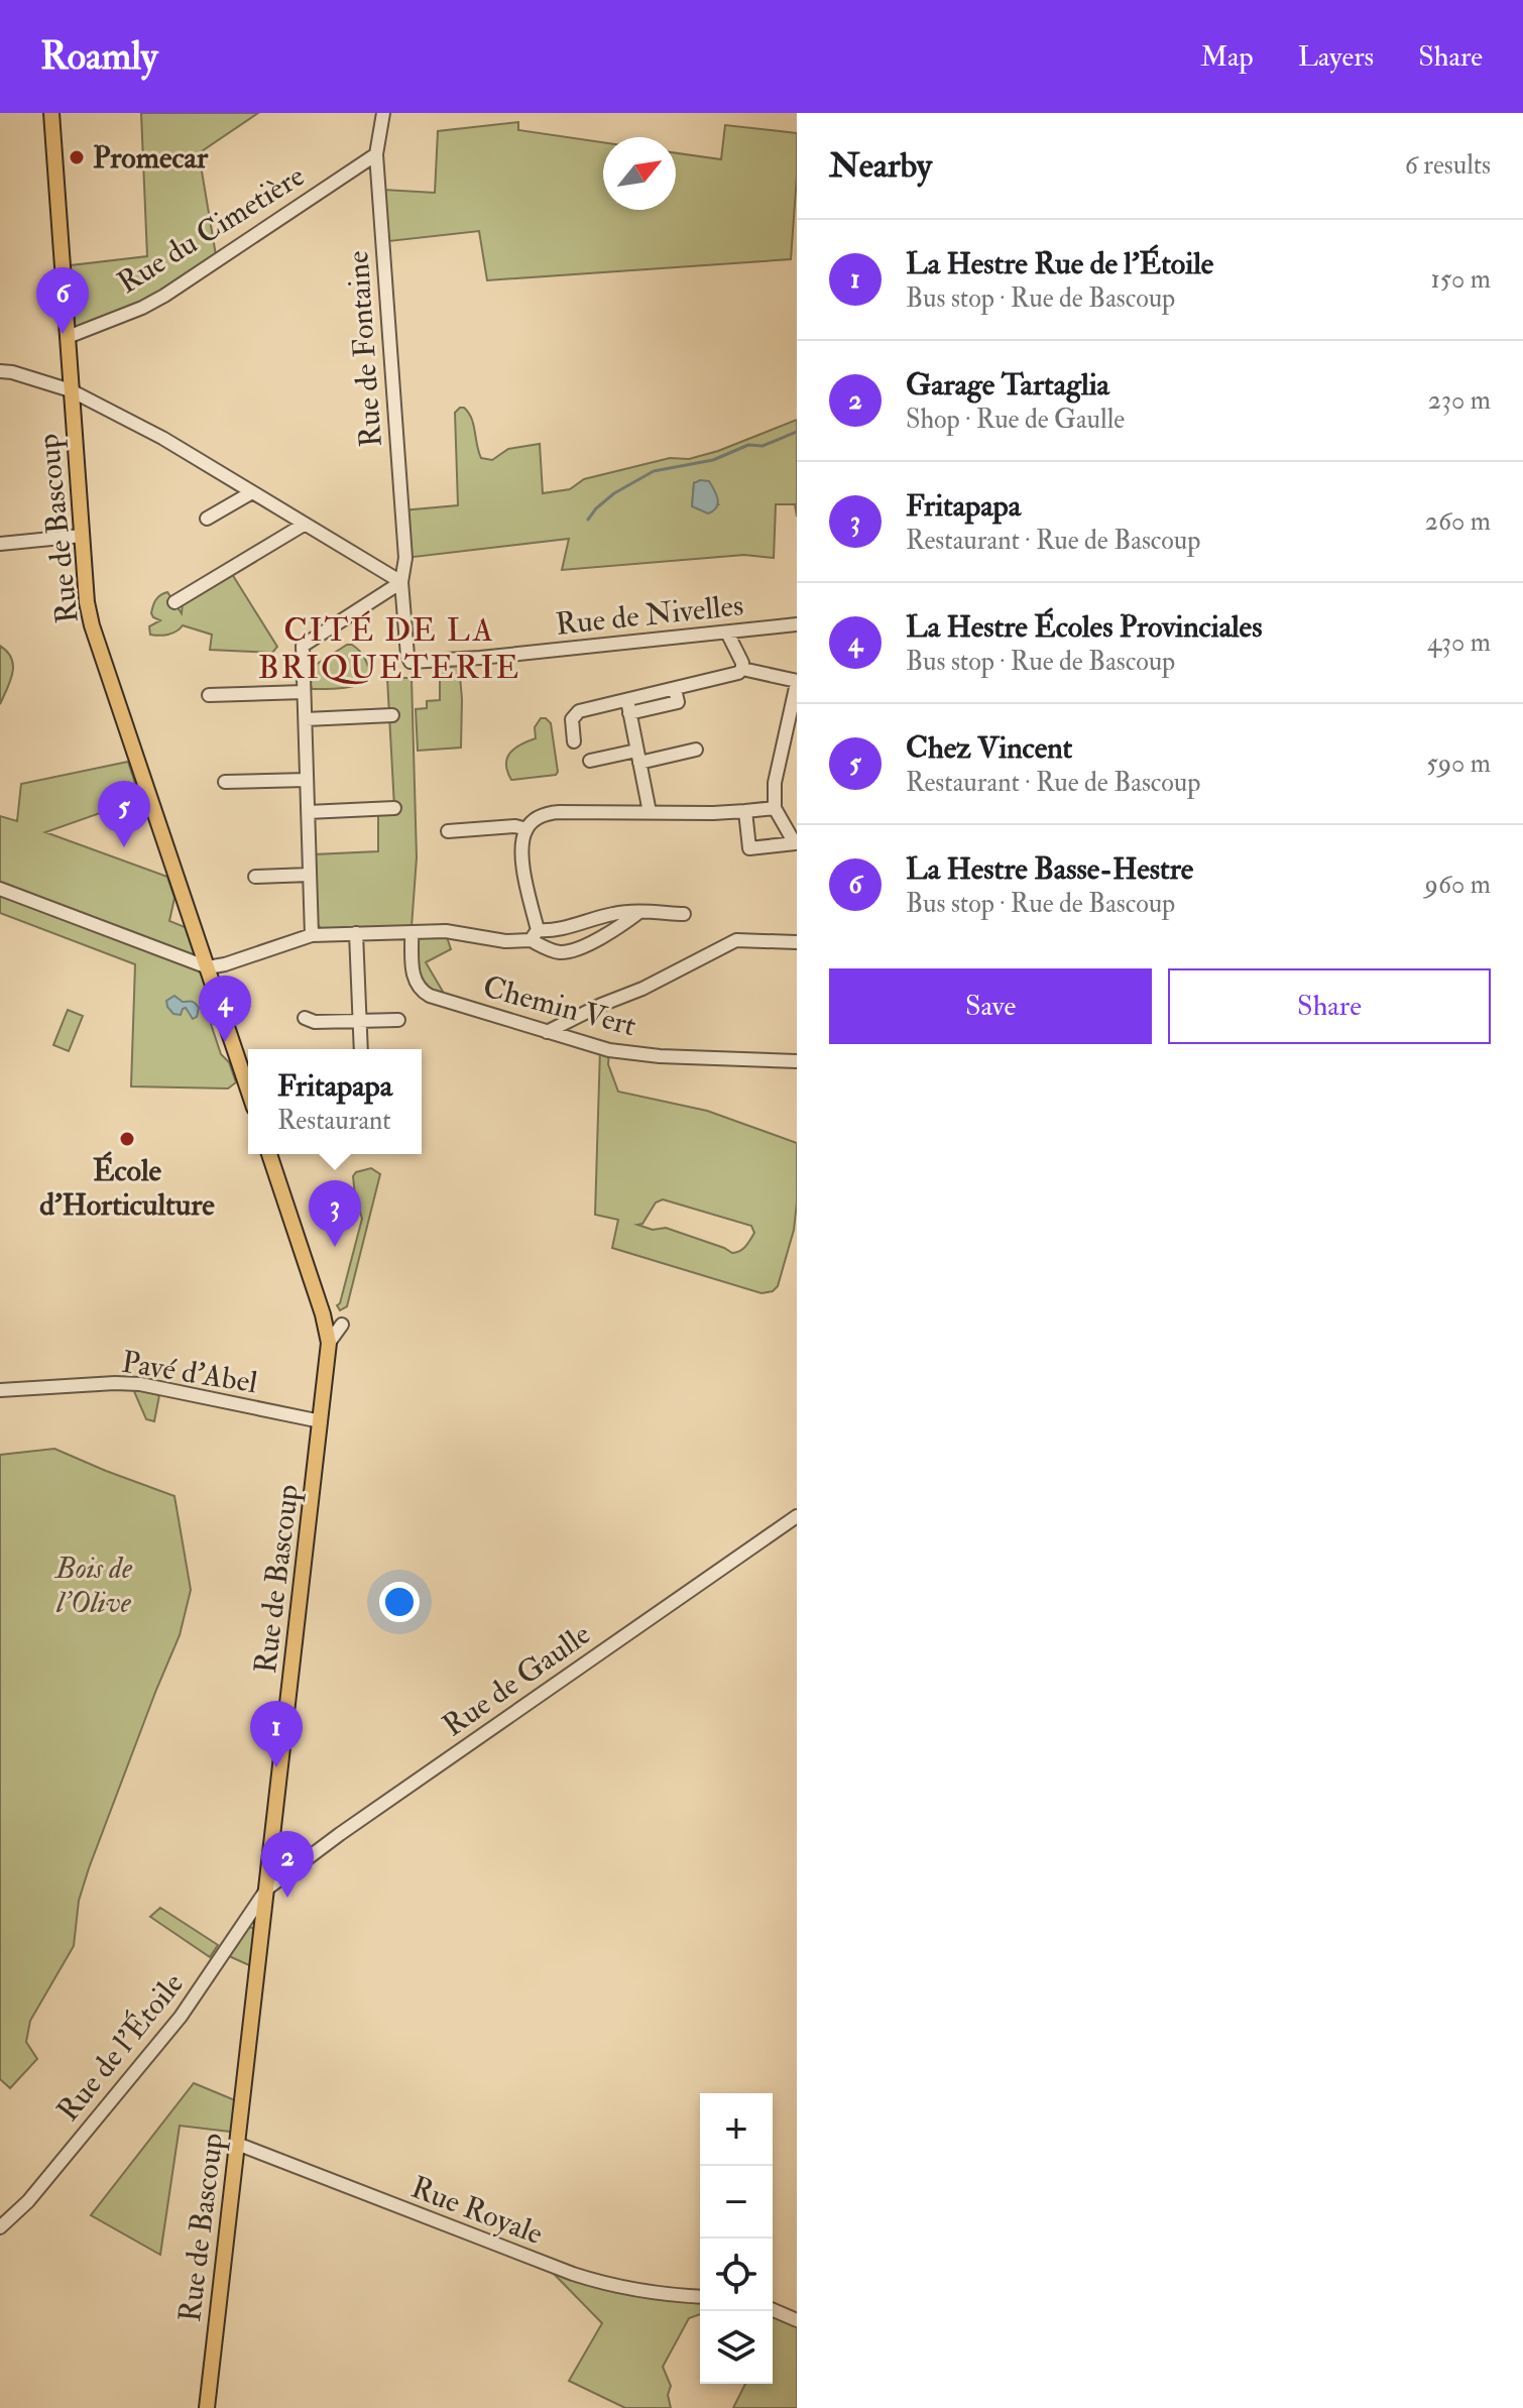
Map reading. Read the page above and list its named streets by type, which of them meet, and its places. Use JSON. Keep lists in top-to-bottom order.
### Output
{
  "streets": {
    "main road": ["Rue de Bascoup"],
    "street": [
      "Rue du Cimetière",
      "Rue de Fontaine",
      "Rue de Nivelles",
      "Chemin Vert",
      "Pavé d'Abel",
      "Rue de Gaulle",
      "Rue de l'Étoile",
      "Rue Royale"
    ]
  },
  "crossings": [
    ["Rue du Cimetière", "Rue de Fontaine"],
    ["Rue du Cimetière", "Rue de Bascoup"],
    ["Rue de Fontaine", "Rue de Nivelles"],
    ["Rue de Bascoup", "Pavé d'Abel"],
    ["Rue de Bascoup", "Rue de Gaulle"],
    ["Rue de Bascoup", "Rue de l'Étoile"],
    ["Rue de Bascoup", "Rue Royale"],
    ["Rue de Gaulle", "Rue de l'Étoile"]
  ],
  "districts": ["CITÉ DE LA BRIQUETERIE"],
  "parks": ["Bois de l'Olive"],
  "places": ["Promecar", "École d'Horticulture"],
  "north": "top right",
  "page": {
    "header": "Roamly",
    "nav": ["Map", "Layers", "Share"],
    "heading": ["Nearby", "6 results"],
    "list": [
      {
        "mark": "1",
        "name": "La Hestre Rue de l'Étoile",
        "note": "Bus stop · Rue de Bascoup",
        "value": "150 m"
      },
      {
        "mark": "2",
        "name": "Garage Tartaglia",
        "note": "Shop · Rue de Gaulle",
        "value": "230 m"
      },
      {
        "mark": "3",
        "name": "Fritapapa",
        "note": "Restaurant · Rue de Bascoup",
        "value": "260 m"
      },
      {
        "mark": "4",
        "name": "La Hestre Écoles Provinciales",
        "note": "Bus stop · Rue de Bascoup",
        "value": "430 m"
      },
      {
        "mark": "5",
        "name": "Chez Vincent",
        "note": "Restaurant · Rue de Bascoup",
        "value": "590 m"
      },
      {
        "mark": "6",
        "name": "La Hestre Basse-Hestre",
        "note": "Bus stop · Rue de Bascoup",
        "value": "960 m"
      }
    ],
    "pins": [
      "6",
      "5",
      "4",
      "3",
      "1",
      "2"
    ],
    "buttons": ["Save", "Share"],
    "popup": ["Fritapapa", "Restaurant"],
    "map_buttons": ["+", "−"]
  }
}
